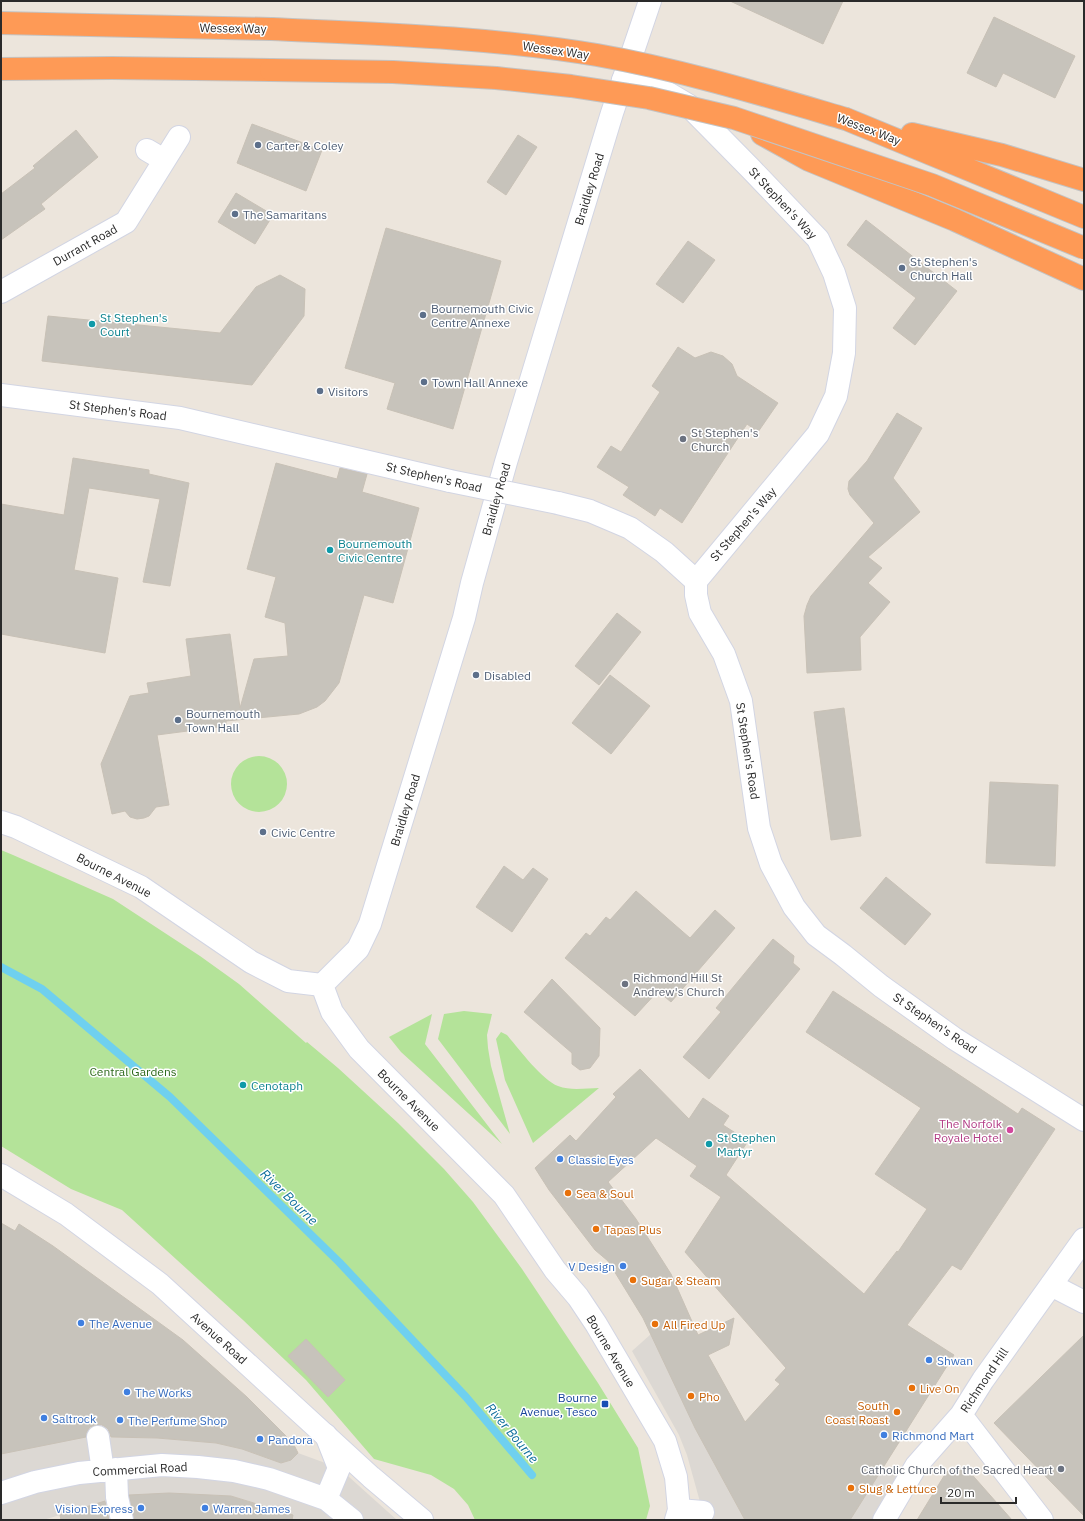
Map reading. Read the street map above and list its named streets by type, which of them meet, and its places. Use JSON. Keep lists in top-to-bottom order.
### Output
{
  "streets": {
    "highway": ["Wessex Way"],
    "street": [
      "Braidley Road",
      "St Stephen's Way",
      "Durrant Road",
      "St Stephen's Road",
      "Bourne Avenue",
      "Avenue Road",
      "Richmond Hill",
      "Commercial Road"
    ]
  },
  "crossings": [
    ["Braidley Road", "St Stephen's Way"],
    ["Braidley Road", "Bourne Avenue"],
    ["St Stephen's Way", "St Stephen's Road"]
  ],
  "water": ["River Bourne"],
  "parks": ["Central Gardens"],
  "places": {
    "other": [
      "Carter & Coley",
      "The Samaritans",
      "St Stephen's Church Hall",
      "Bournemouth Civic Centre Annexe",
      "St Stephen's Court",
      "Town Hall Annexe",
      "Visitors",
      "St Stephen's Church",
      "Bournemouth Civic Centre",
      "Disabled",
      "Bournemouth Town Hall",
      "Civic Centre",
      "Richmond Hill St Andrew's Church",
      "Cenotaph",
      "The Norfolk Royale Hotel",
      "St Stephen Martyr",
      "Classic Eyes",
      "Sea & Soul",
      "Tapas Plus",
      "V Design",
      "Sugar & Steam",
      "The Avenue",
      "All Fired Up",
      "Shwan",
      "Live On",
      "The Works",
      "Pho",
      "South Coast Roast",
      "Saltrock",
      "The Perfume Shop",
      "Richmond Mart",
      "Pandora",
      "Catholic Church of the Sacred Heart",
      "Slug & Lettuce",
      "Vision Express",
      "Warren James"
    ],
    "transit": ["Bourne Avenue, Tesco"]
  },
  "scale_bar": "20 m"
}
